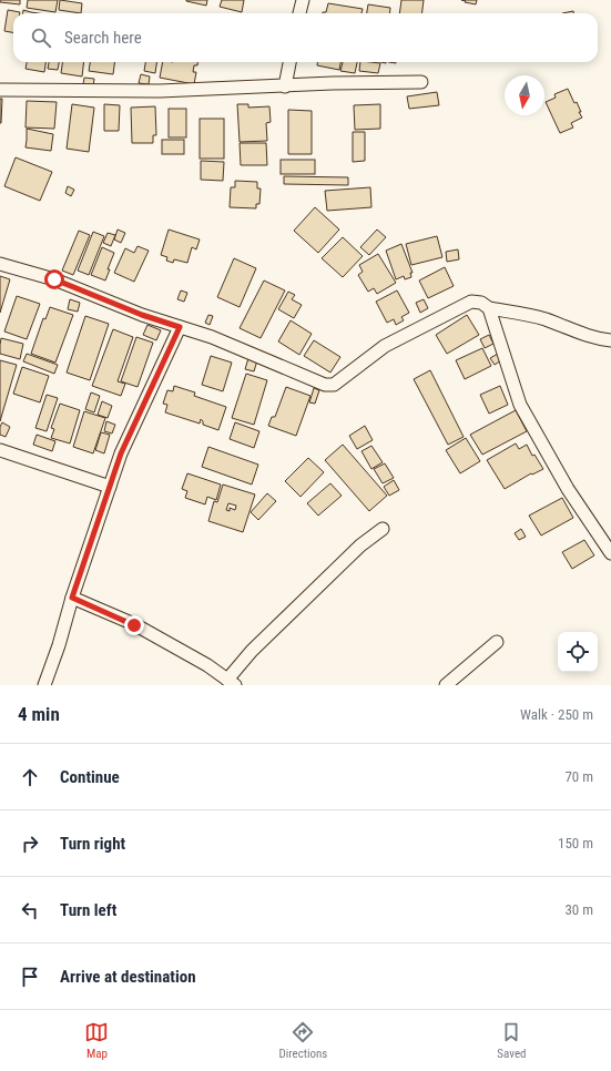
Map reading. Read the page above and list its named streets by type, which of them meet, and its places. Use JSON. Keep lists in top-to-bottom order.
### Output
{
  "north": "bottom",
  "page": {
    "search": "Search here",
    "heading": ["4 min", "Walk · 250 m"],
    "list": [
      ["Continue", "70 m"],
      ["Turn right", "150 m"],
      ["Turn left", "30 m"],
      "Arrive at destination"
    ],
    "nav": ["Map", "Directions", "Saved"]
  }
}
